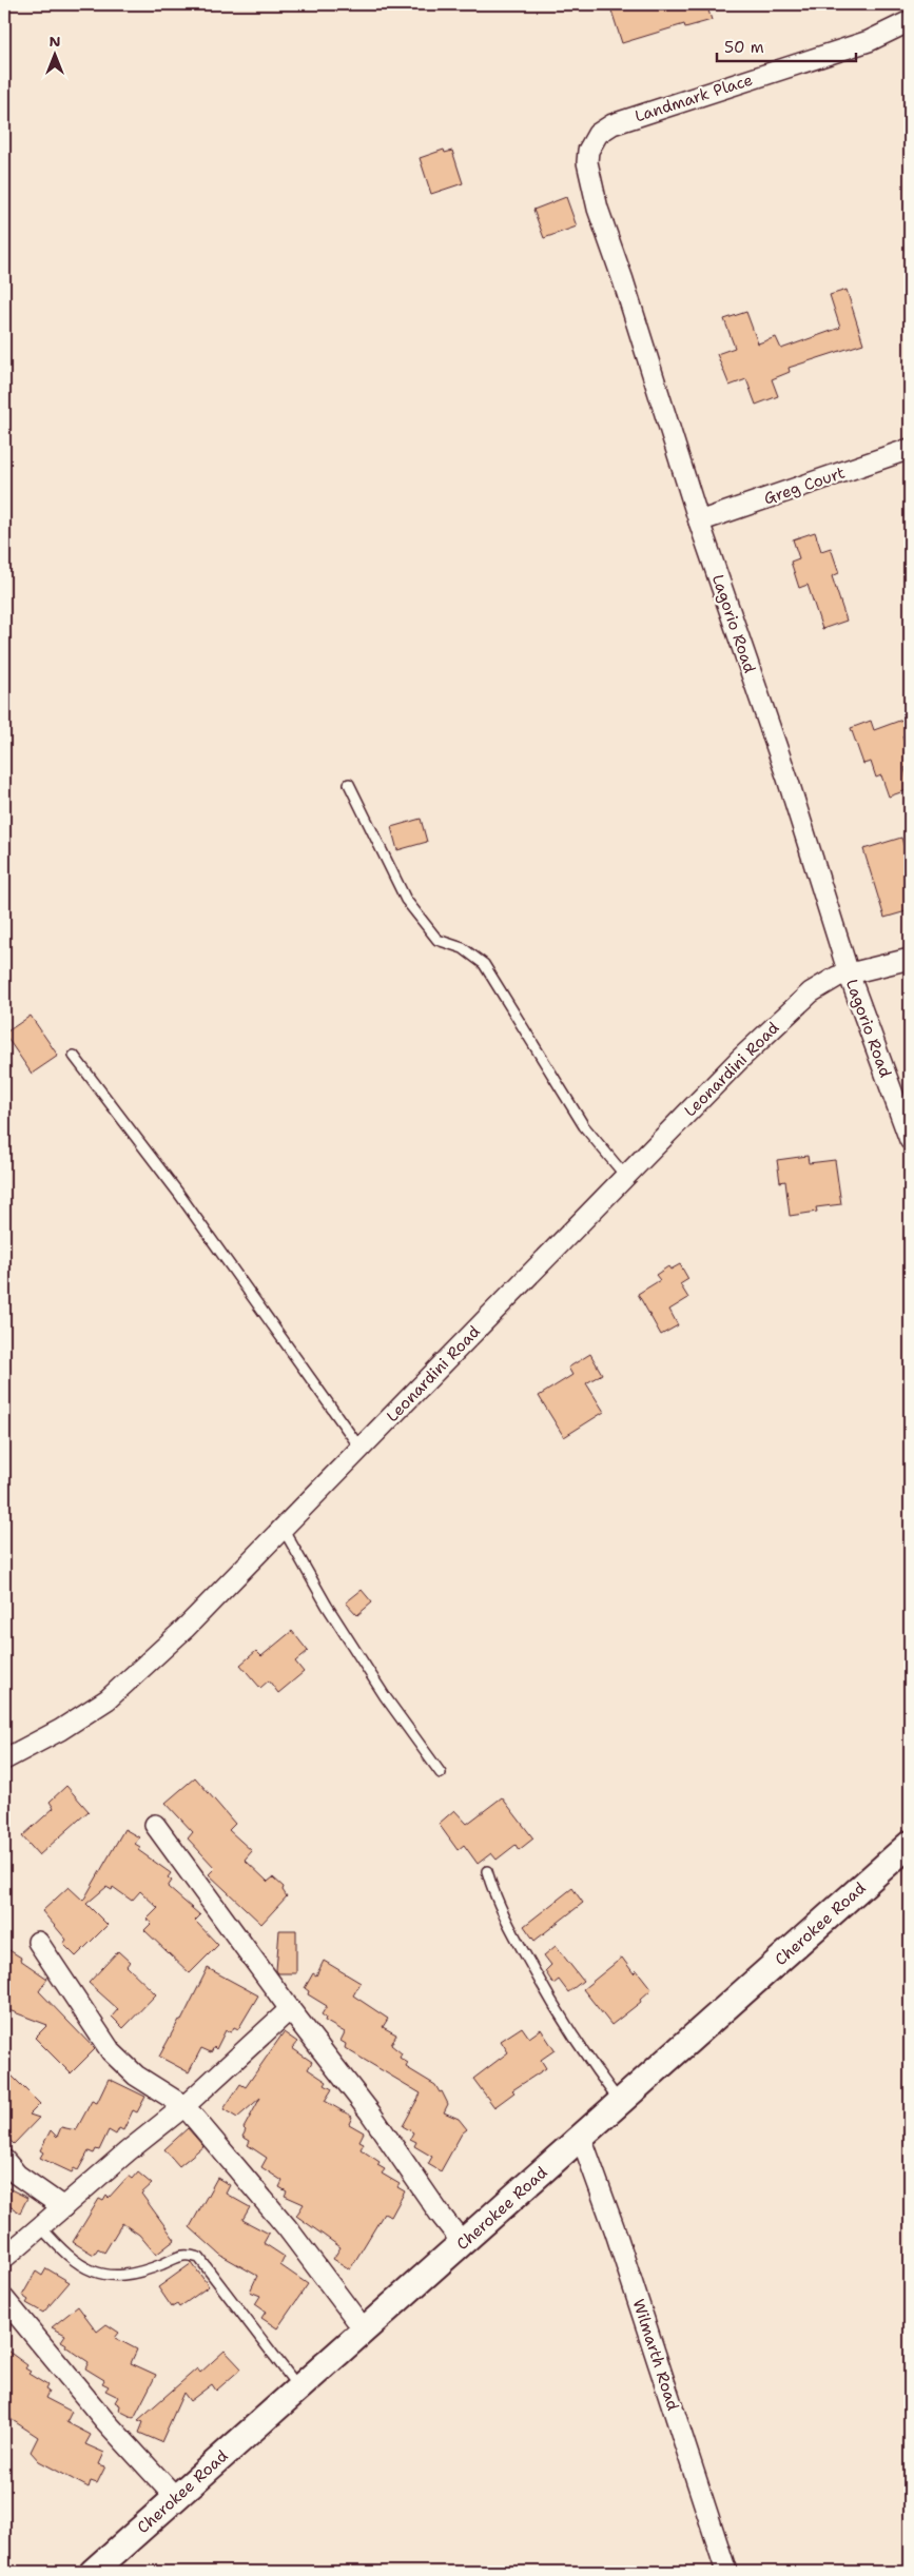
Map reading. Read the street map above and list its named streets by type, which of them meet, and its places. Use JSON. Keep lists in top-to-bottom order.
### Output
{
  "streets": {
    "street": [
      "Landmark Place",
      "Greg Court",
      "Lagorio Road",
      "Leonardini Road",
      "Cherokee Road",
      "Wilmarth Road"
    ]
  },
  "crossings": [
    ["Landmark Place", "Lagorio Road"],
    ["Greg Court", "Lagorio Road"],
    ["Lagorio Road", "Leonardini Road"],
    ["Cherokee Road", "Wilmarth Road"]
  ],
  "scale_bar": "50 m",
  "north": "top"
}
